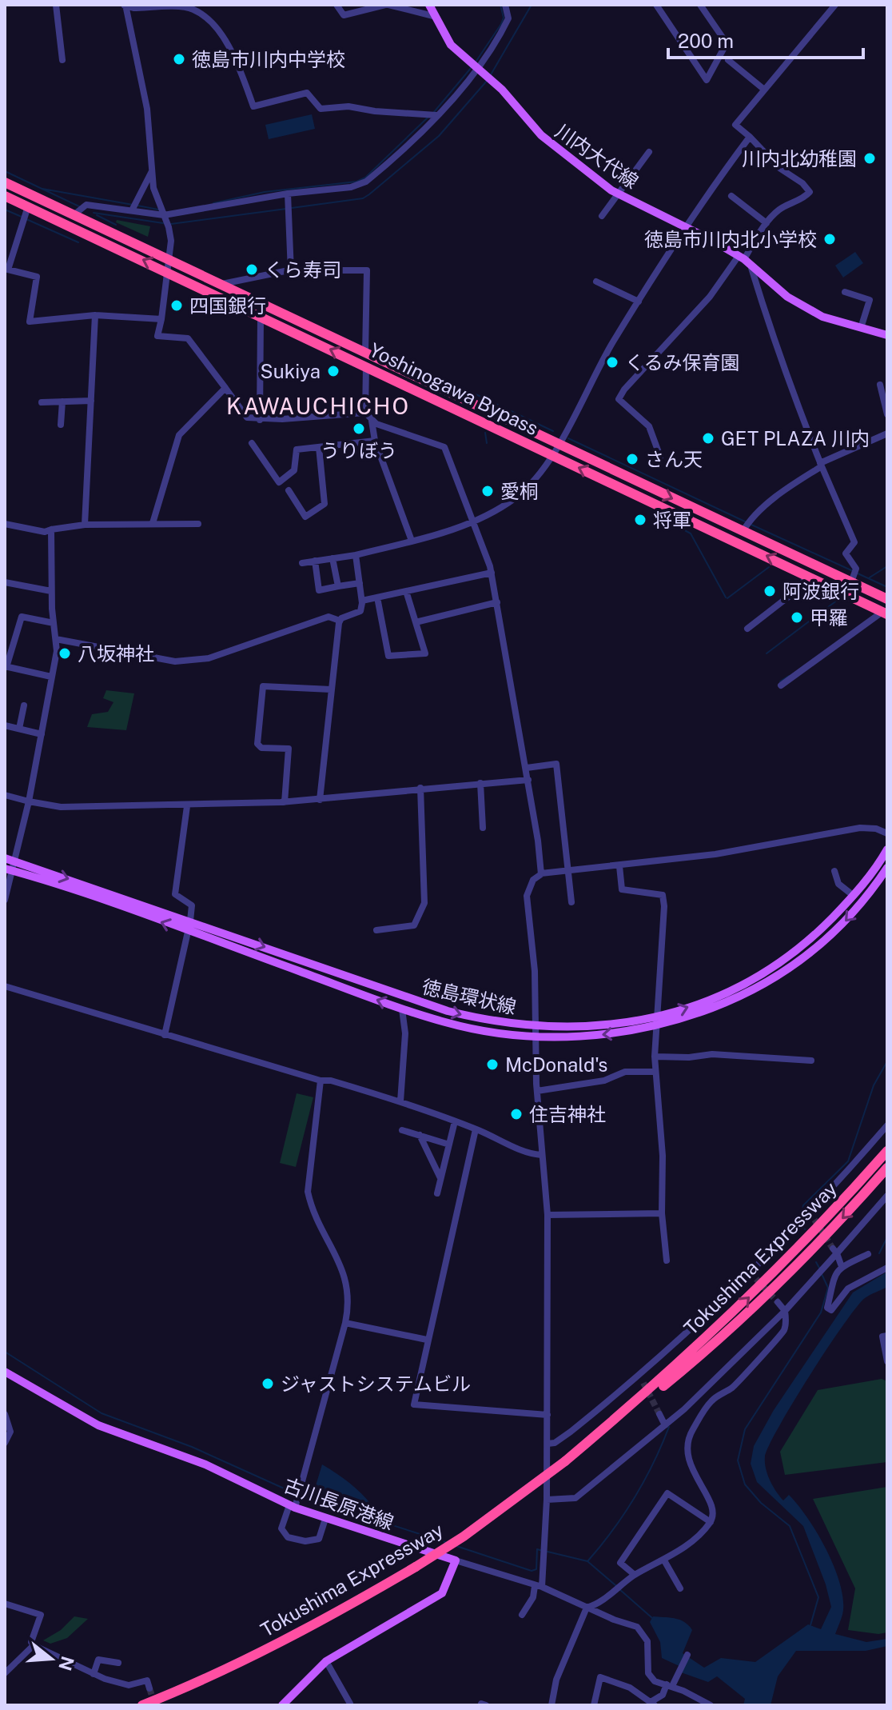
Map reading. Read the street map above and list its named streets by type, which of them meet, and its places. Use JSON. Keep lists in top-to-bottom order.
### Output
{
  "streets": {
    "highway": ["Yoshinogawa Bypass", "Tokushima Expressway"],
    "main road": ["川内大代線", "徳島環状線", "古川長原港線"]
  },
  "districts": ["KAWAUCHICHO"],
  "places": [
    "徳島市川内中学校",
    "川内北幼稚園",
    "徳島市川内北小学校",
    "くら寿司",
    "四国銀行",
    "くるみ保育園",
    "Sukiya",
    "うりぼう",
    "GET PLAZA 川内",
    "さん天",
    "愛桐",
    "将軍",
    "阿波銀行",
    "甲羅",
    "八坂神社",
    "McDonald's",
    "住吉神社",
    "ジャストシステムビル"
  ],
  "scale_bar": "200 m",
  "north": "right"
}
